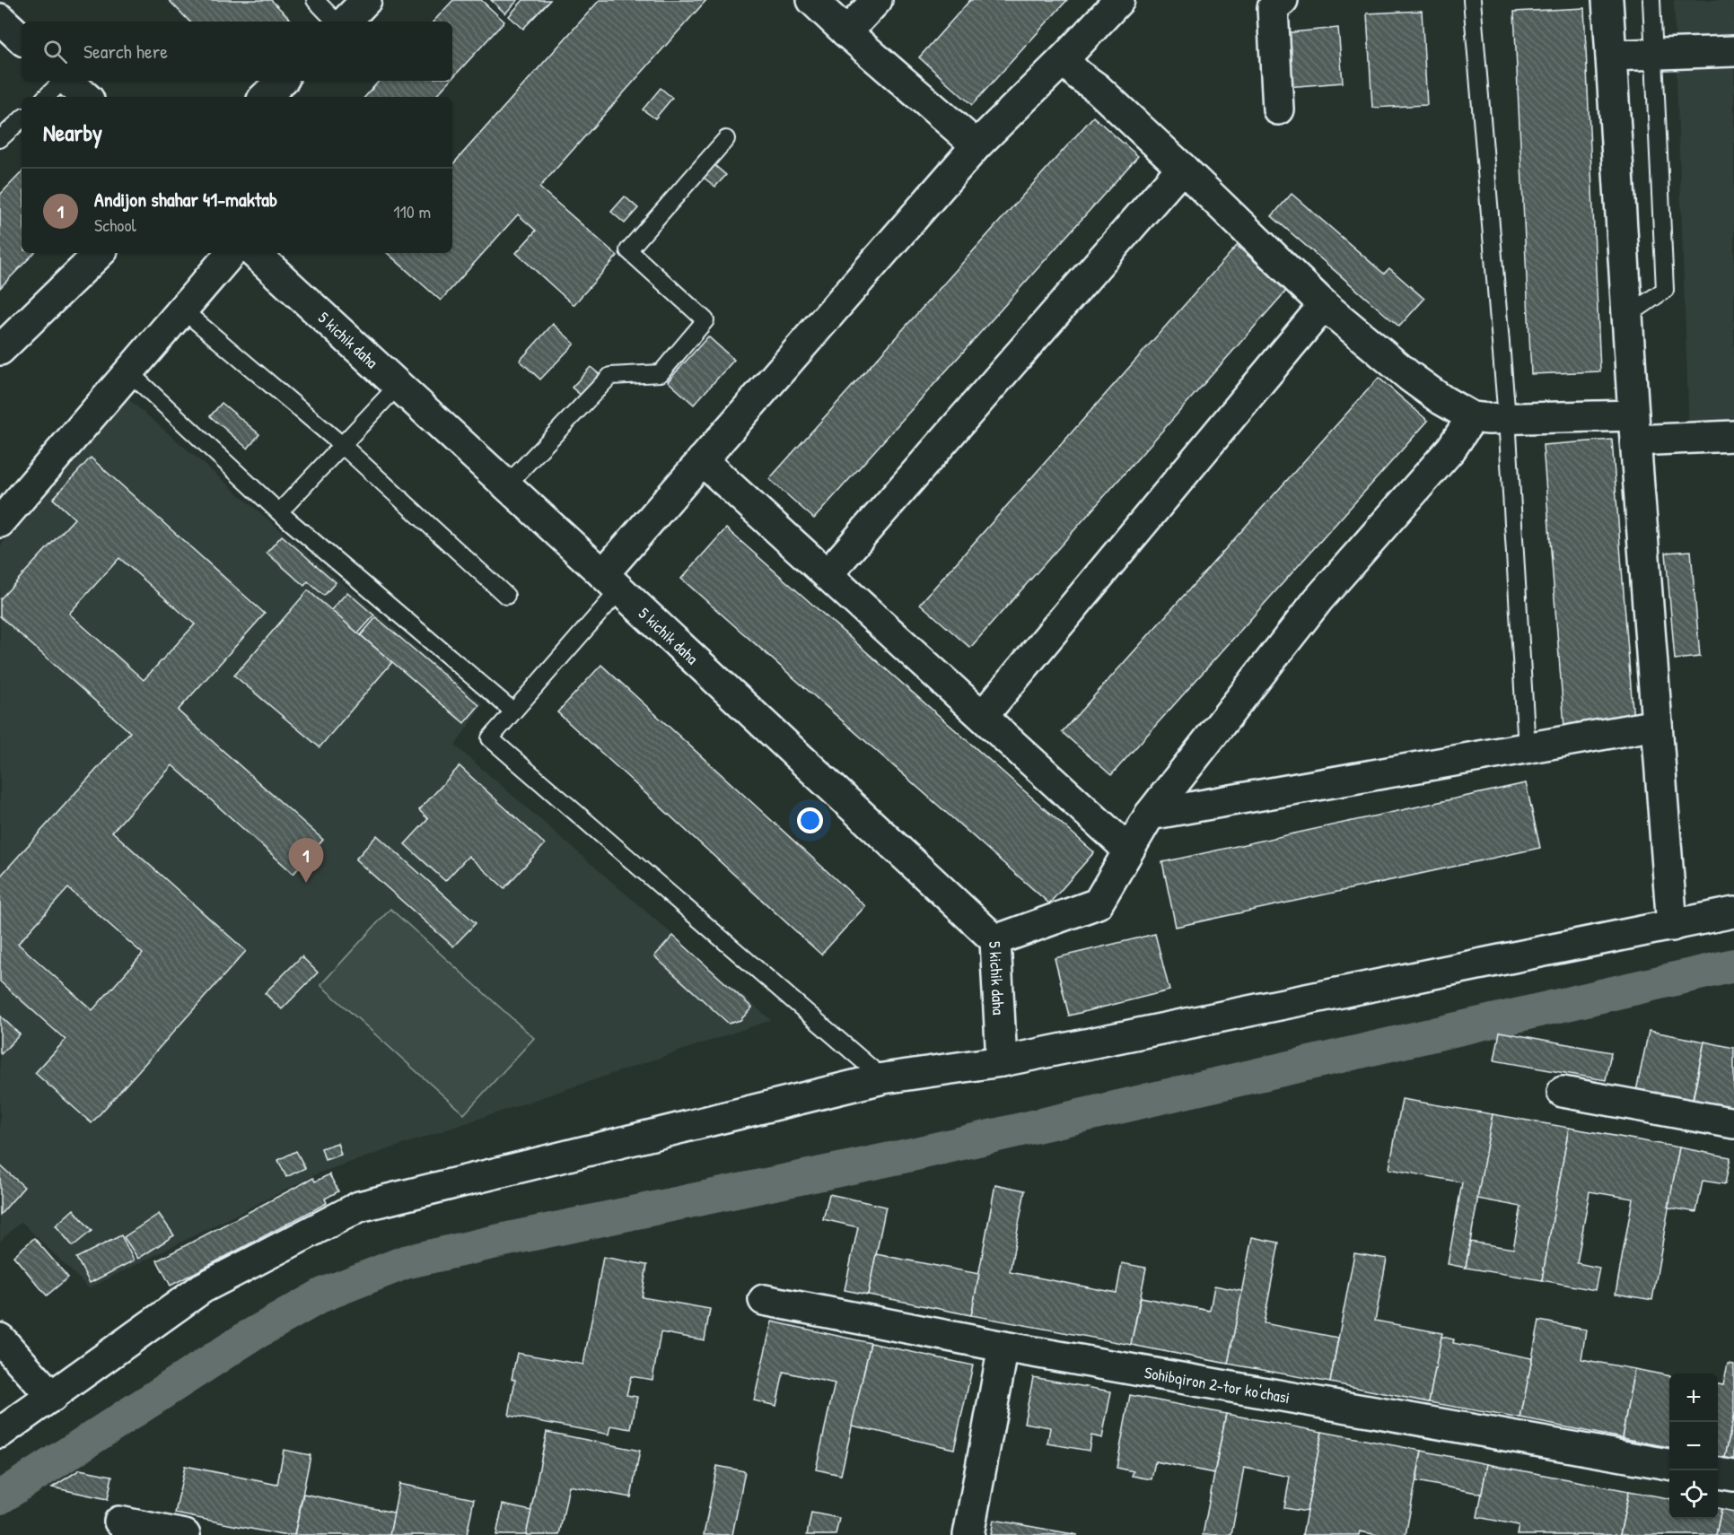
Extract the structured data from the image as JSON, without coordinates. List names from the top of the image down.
{
  "streets": {
    "street": ["5 kichik daha", "Sohibqiron 2-tor ko'chasi"]
  },
  "page": {
    "search": "Search here",
    "heading": "Nearby",
    "list": [
      {
        "mark": "1",
        "name": "Andijon shahar 41-maktab",
        "note": "School",
        "value": "110 m"
      }
    ],
    "pins": "1",
    "map_buttons": ["+", "−"]
  }
}
